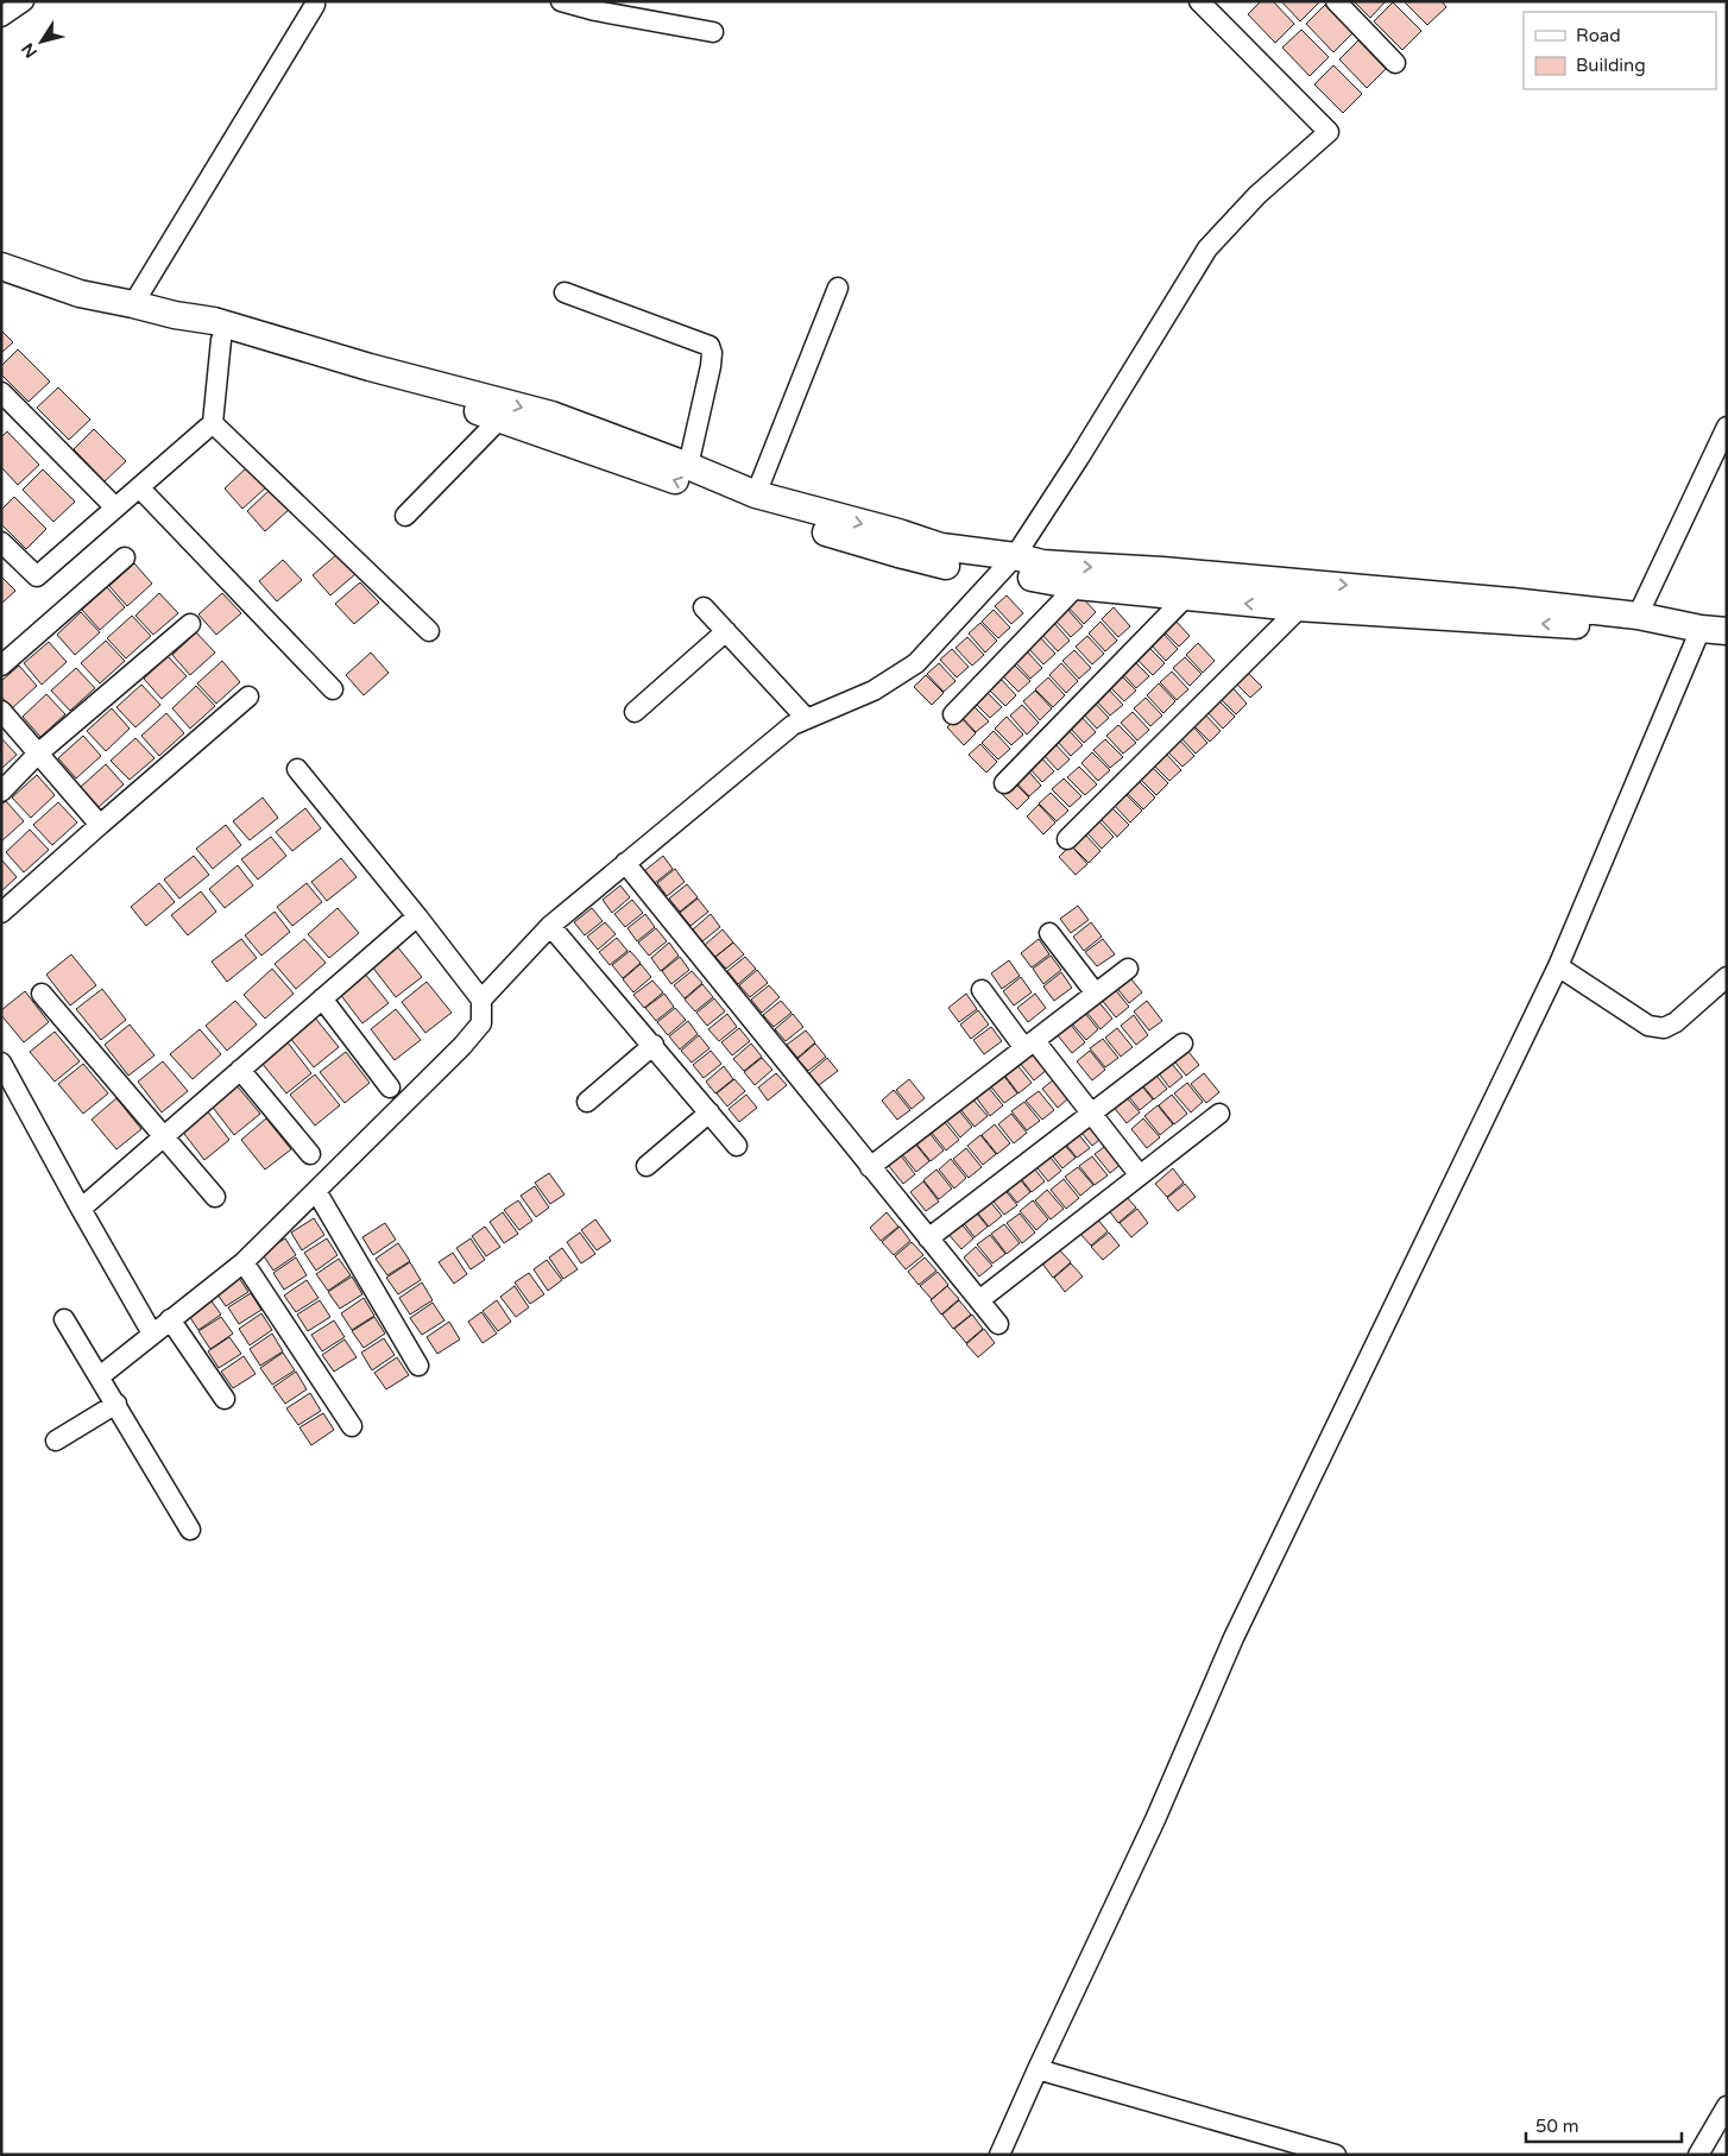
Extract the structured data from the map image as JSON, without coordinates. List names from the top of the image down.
{
  "legend": ["Road", "Building"],
  "scale_bar": "50 m",
  "north": "bottom left"
}
